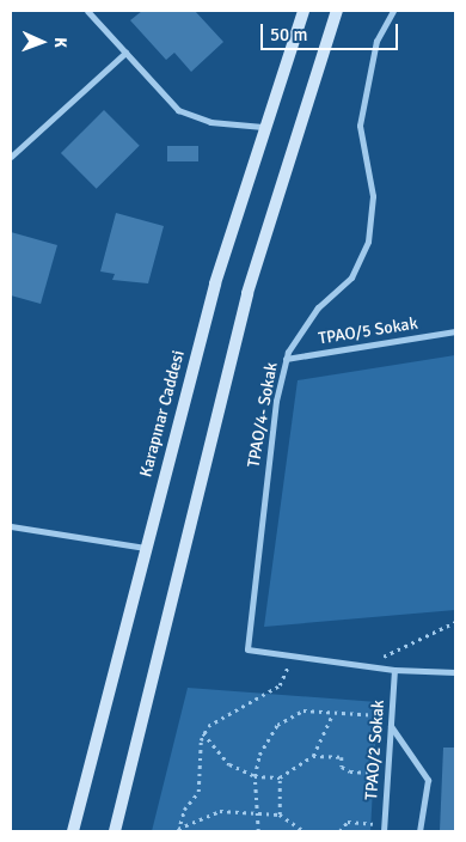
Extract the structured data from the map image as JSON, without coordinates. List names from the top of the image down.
{
  "streets": {
    "main road": ["Karapınar Caddesi"],
    "street": ["TPAO/5 Sokak", "TPAO/4- Sokak", "TPAO/2 Sokak"]
  },
  "crossings": [
    ["TPAO/5 Sokak", "TPAO/4- Sokak"],
    ["TPAO/4- Sokak", "TPAO/2 Sokak"]
  ],
  "scale_bar": "50 m",
  "north": "right"
}
